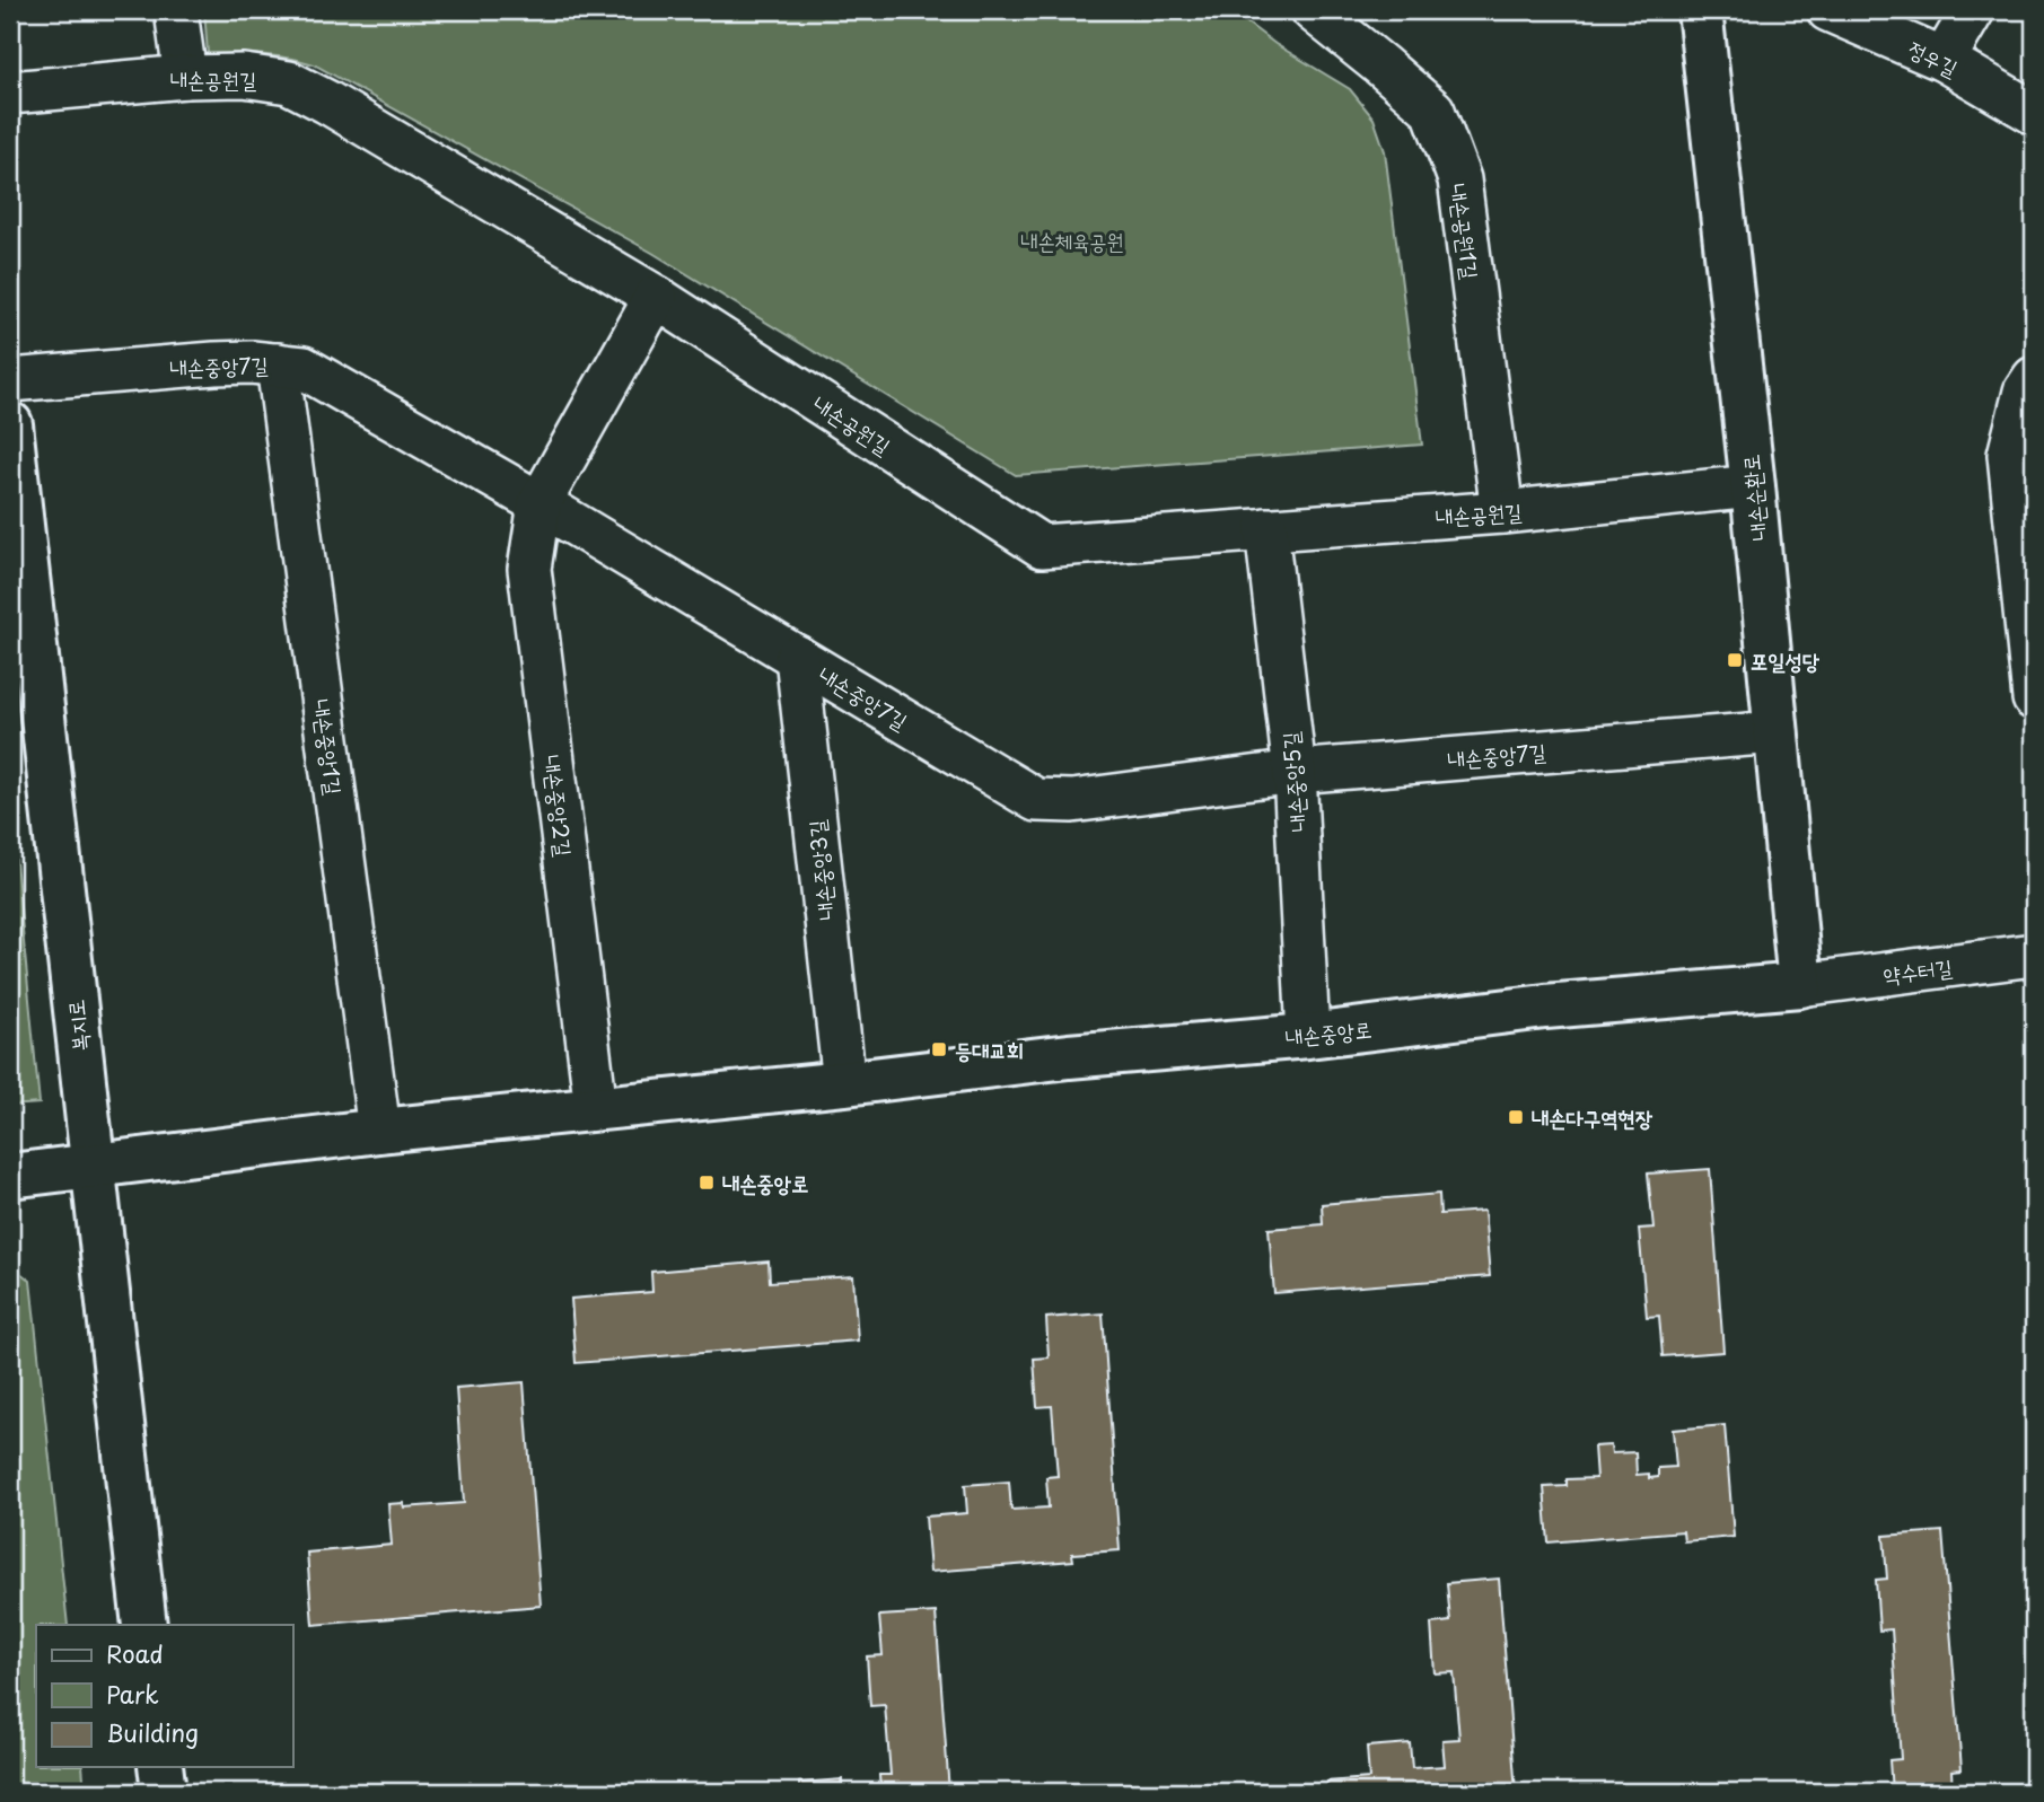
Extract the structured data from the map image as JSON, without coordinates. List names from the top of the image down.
{
  "streets": {
    "street": [
      "정우길",
      "내손공원길",
      "내손공원1길",
      "내손중앙7길",
      "내손순환로",
      "내손중앙1길",
      "내손중앙5길",
      "내손중앙2길",
      "내손중앙3길",
      "약수터길",
      "복지로",
      "내손중앙로"
    ]
  },
  "crossings": [
    ["내손공원길", "내손공원1길"],
    ["내손공원길", "내손순환로"],
    ["내손공원길", "내손중앙5길"],
    ["내손중앙7길", "내손순환로"],
    ["내손중앙7길", "내손중앙1길"],
    ["내손중앙7길", "내손중앙5길"],
    ["내손중앙7길", "내손중앙2길"],
    ["내손중앙7길", "내손중앙3길"],
    ["내손순환로", "약수터길"],
    ["내손순환로", "내손중앙로"],
    ["내손중앙1길", "내손중앙로"],
    ["내손중앙5길", "내손중앙로"],
    ["내손중앙2길", "내손중앙로"],
    ["내손중앙3길", "내손중앙로"],
    ["약수터길", "내손중앙로"],
    ["복지로", "내손중앙로"]
  ],
  "parks": ["내손체육공원"],
  "places": {
    "transit": [
      "포일성당",
      "등대교회",
      "내손다구역현장",
      "내손중앙로"
    ]
  },
  "legend": ["Road", "Park", "Building"]
}
